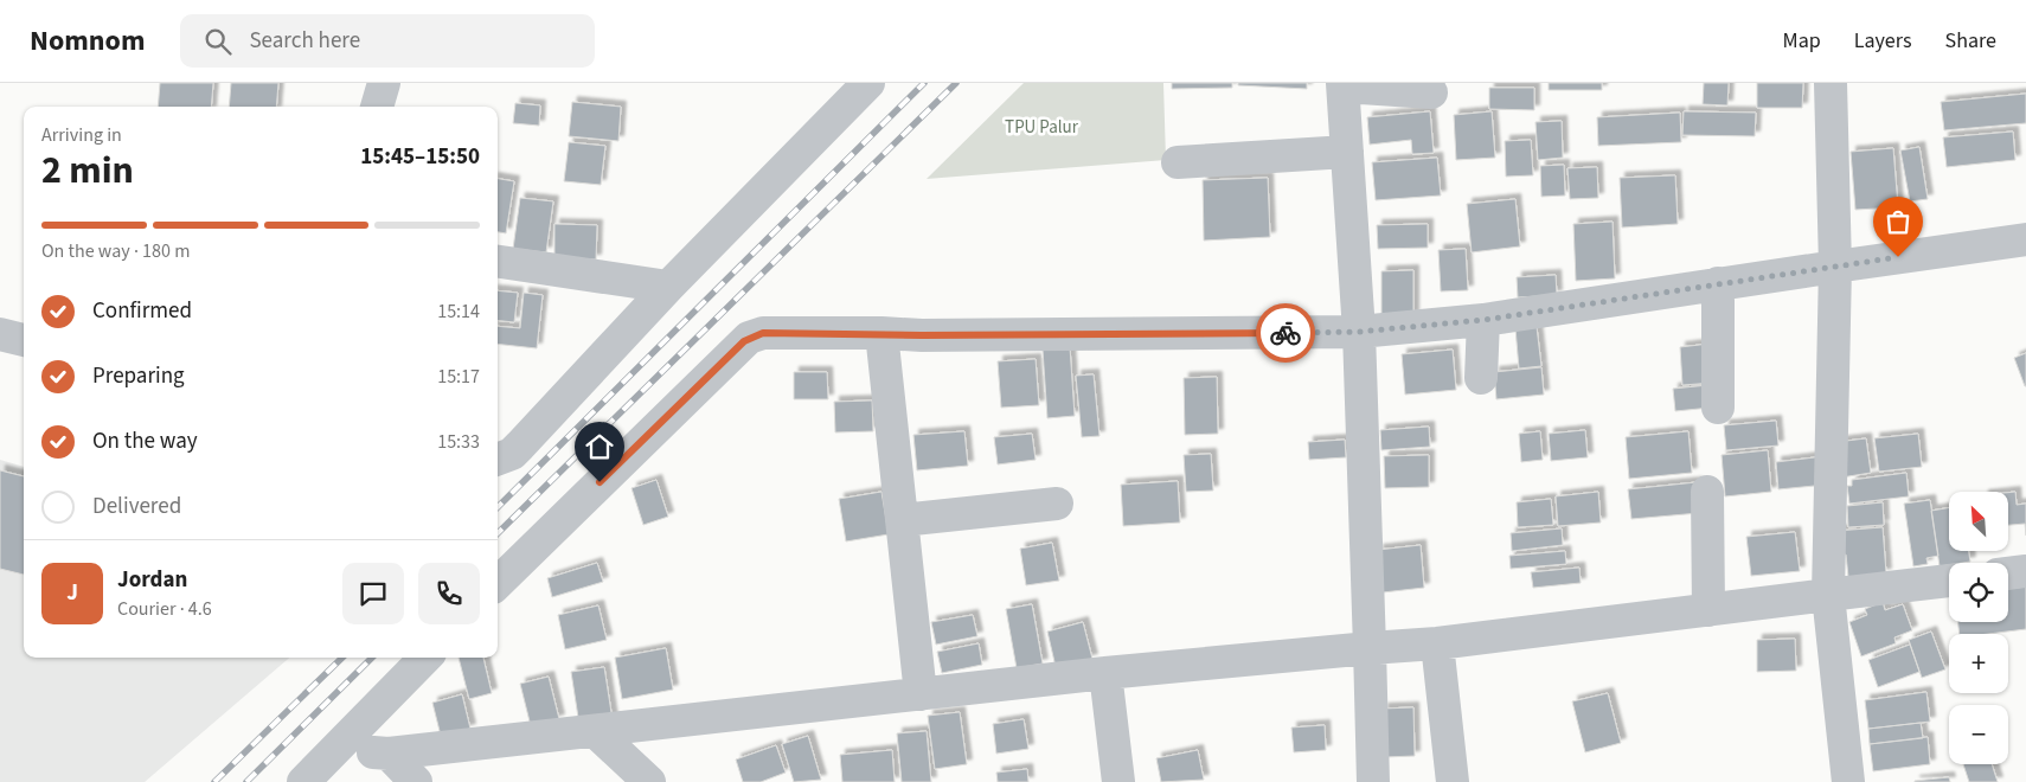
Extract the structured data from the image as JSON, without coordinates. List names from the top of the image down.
{
  "parks": ["TPU Palur"],
  "north": "top left",
  "page": {
    "header": "Nomnom",
    "search": "Search here",
    "nav": ["Map", "Layers", "Share"],
    "heading": ["2 min", "Arriving in", "15:45–15:50"],
    "panel": ["Jordan", "Courier · 4.6"],
    "bar": "On the way · 180 m",
    "list": [
      ["Confirmed", "15:14"],
      ["Preparing", "15:17"],
      ["On the way", "15:33"],
      "Delivered"
    ],
    "map_buttons": ["+", "−"],
    "round": "J"
  }
}
